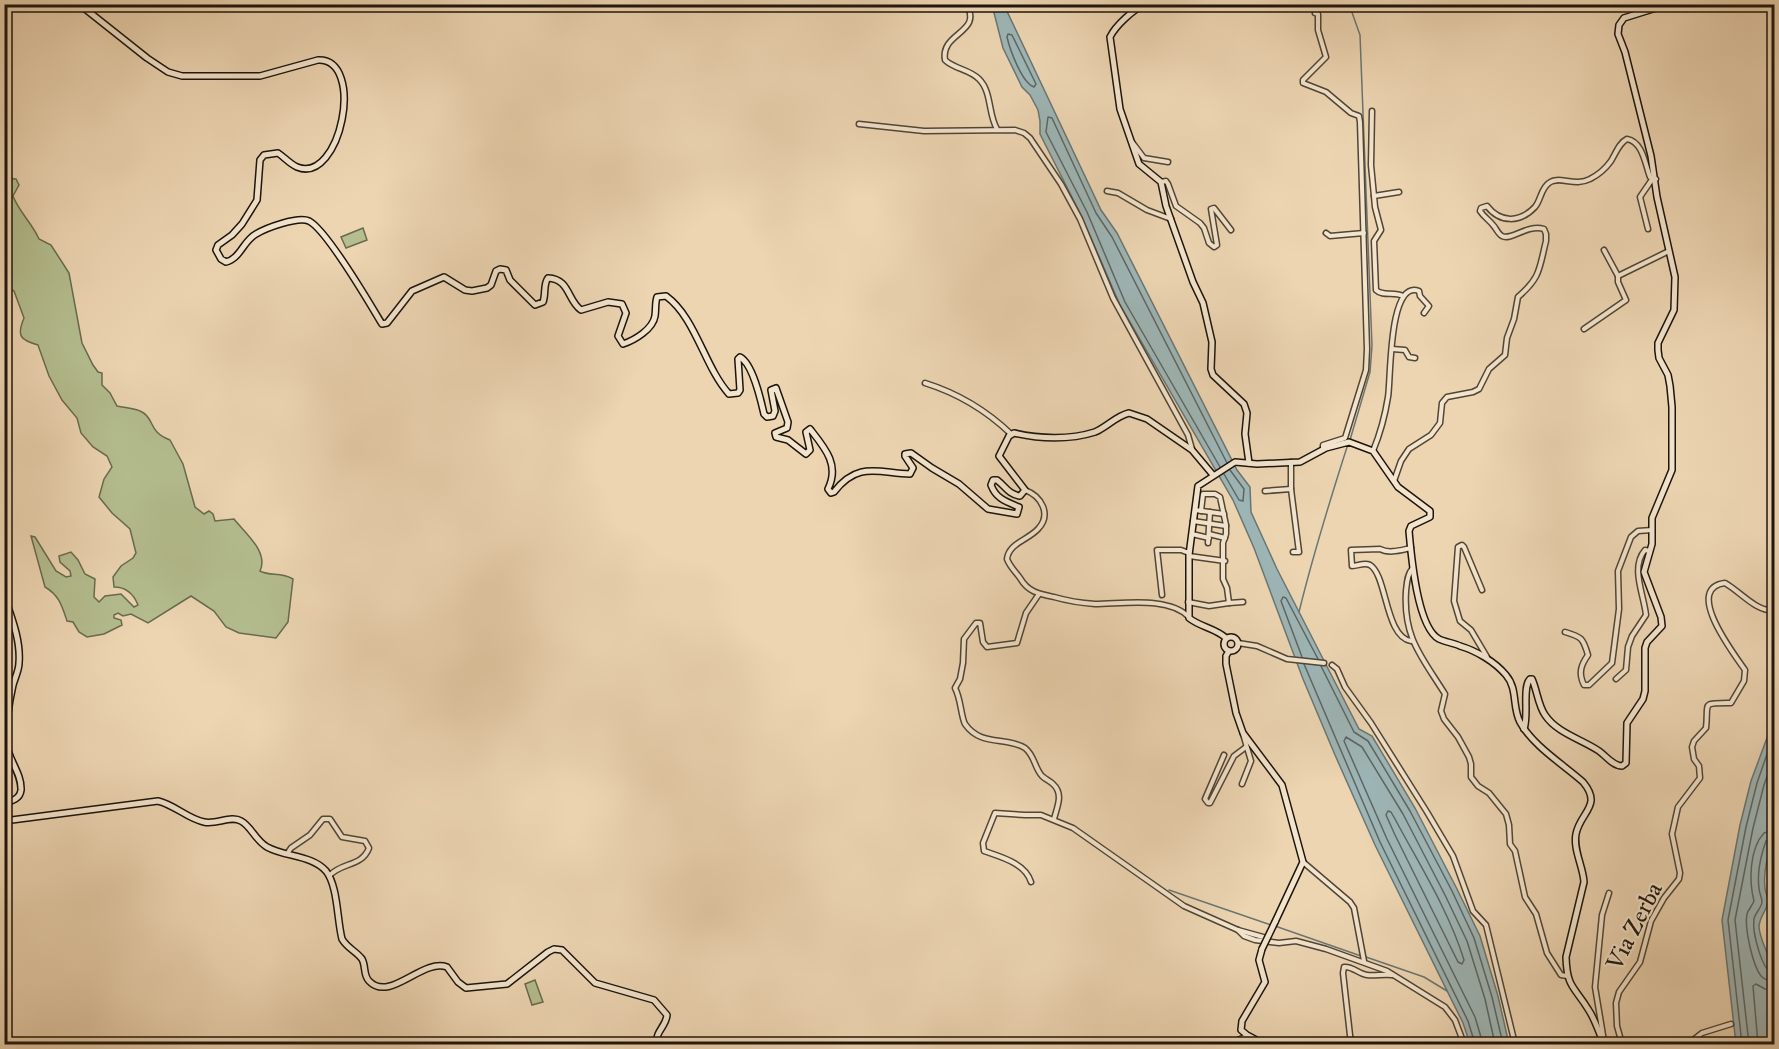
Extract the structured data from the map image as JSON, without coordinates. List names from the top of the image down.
{
  "streets": {
    "street": ["Via Zerba"]
  }
}
